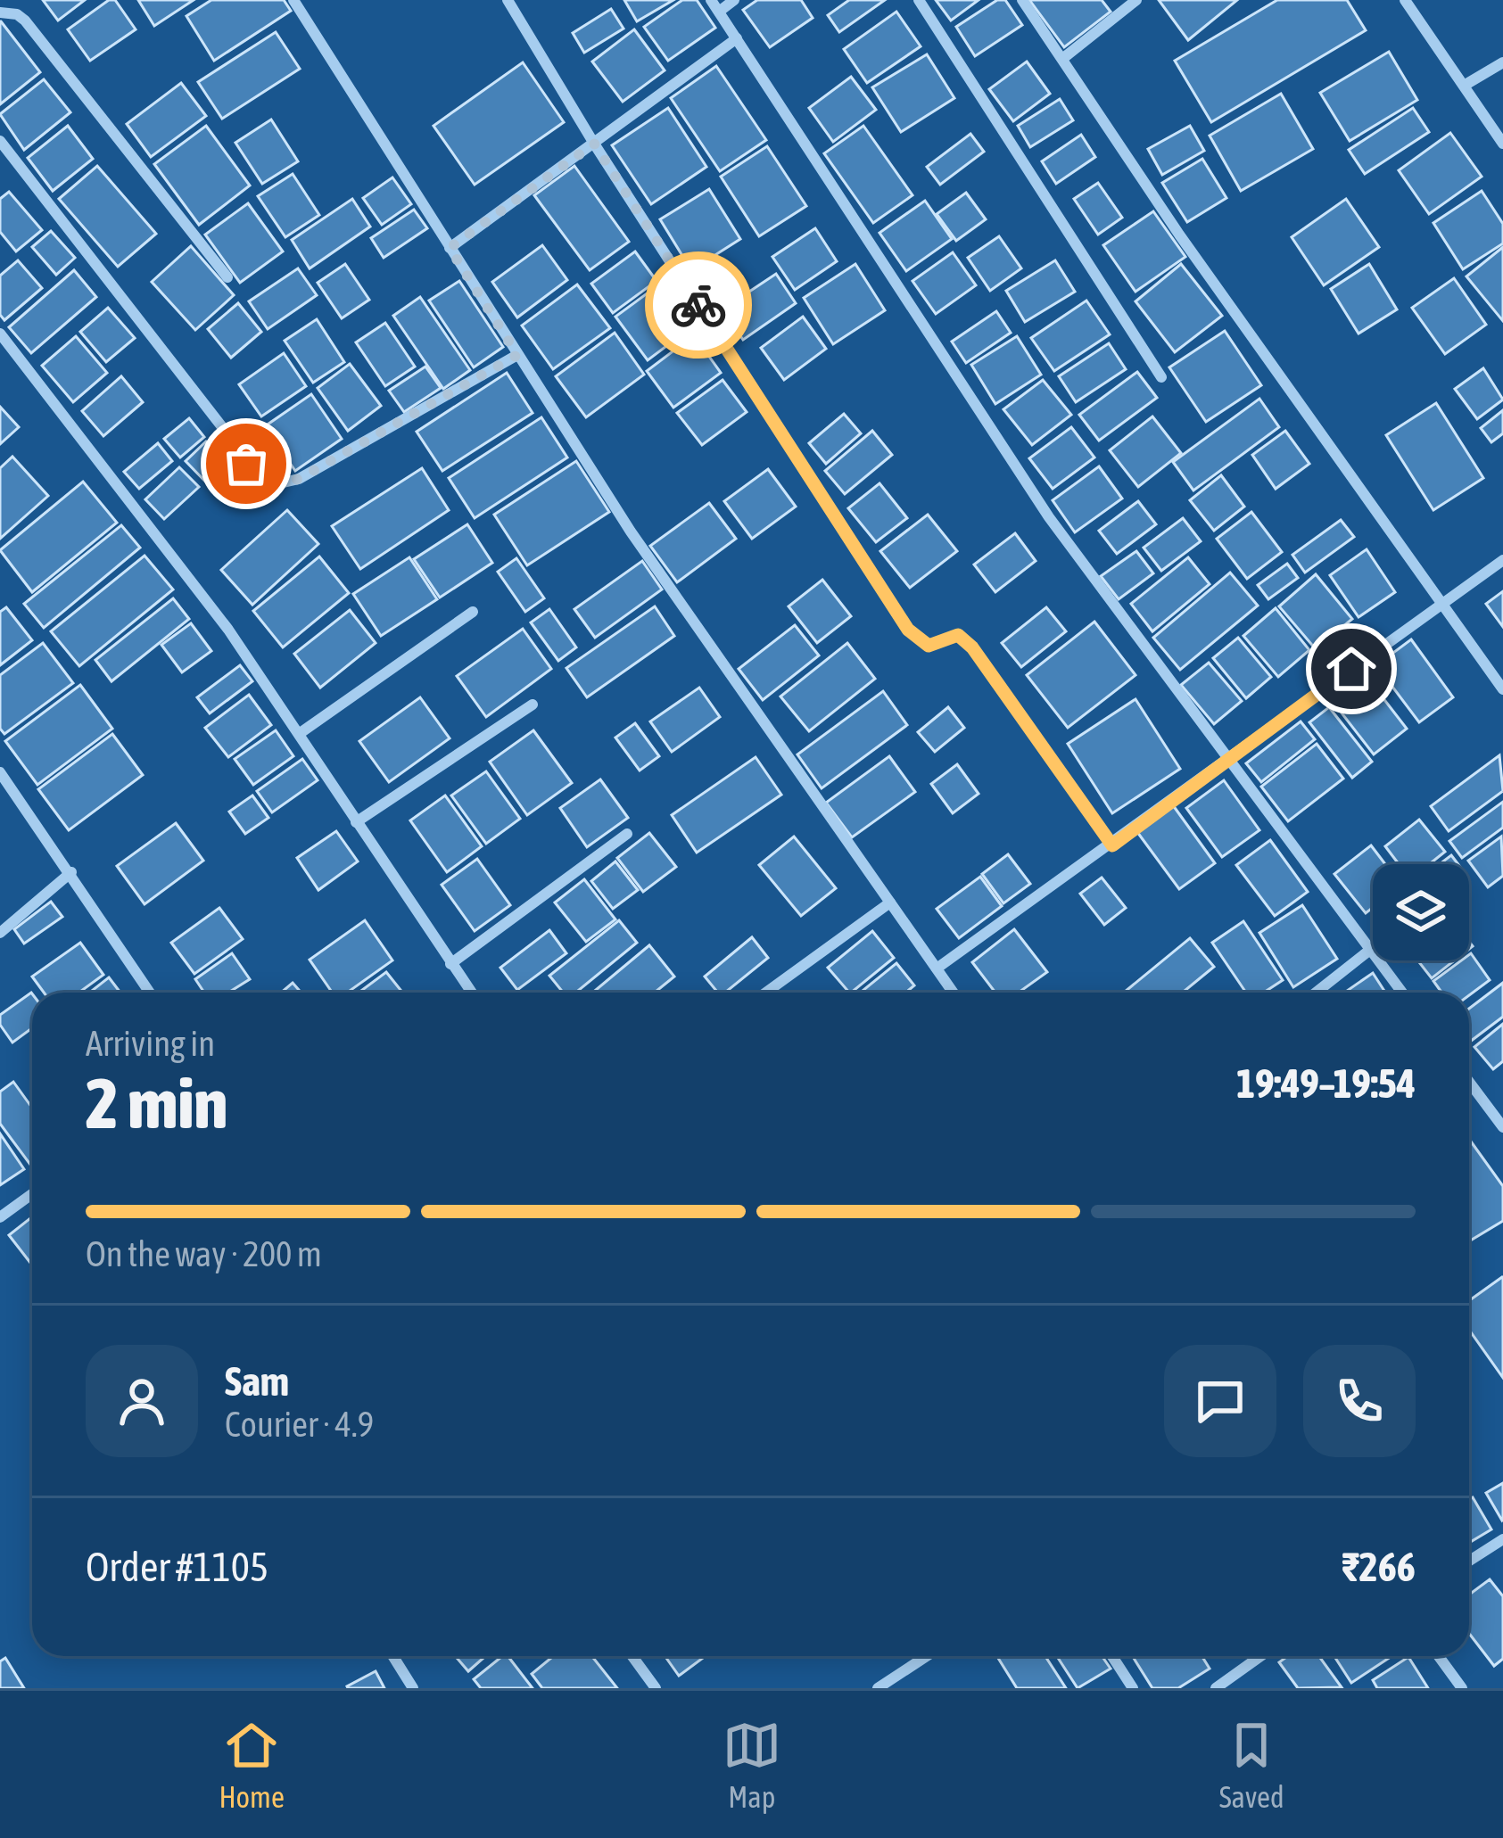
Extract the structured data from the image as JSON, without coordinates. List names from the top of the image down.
{
  "page": {
    "heading": ["2 min", "Arriving in", "19:49–19:54"],
    "panel": [
      "Sam",
      "Courier · 4.9",
      "Order #1105",
      "₹266"
    ],
    "bar": "On the way · 200 m",
    "tabs": ["Home", "Map", "Saved"]
  }
}
